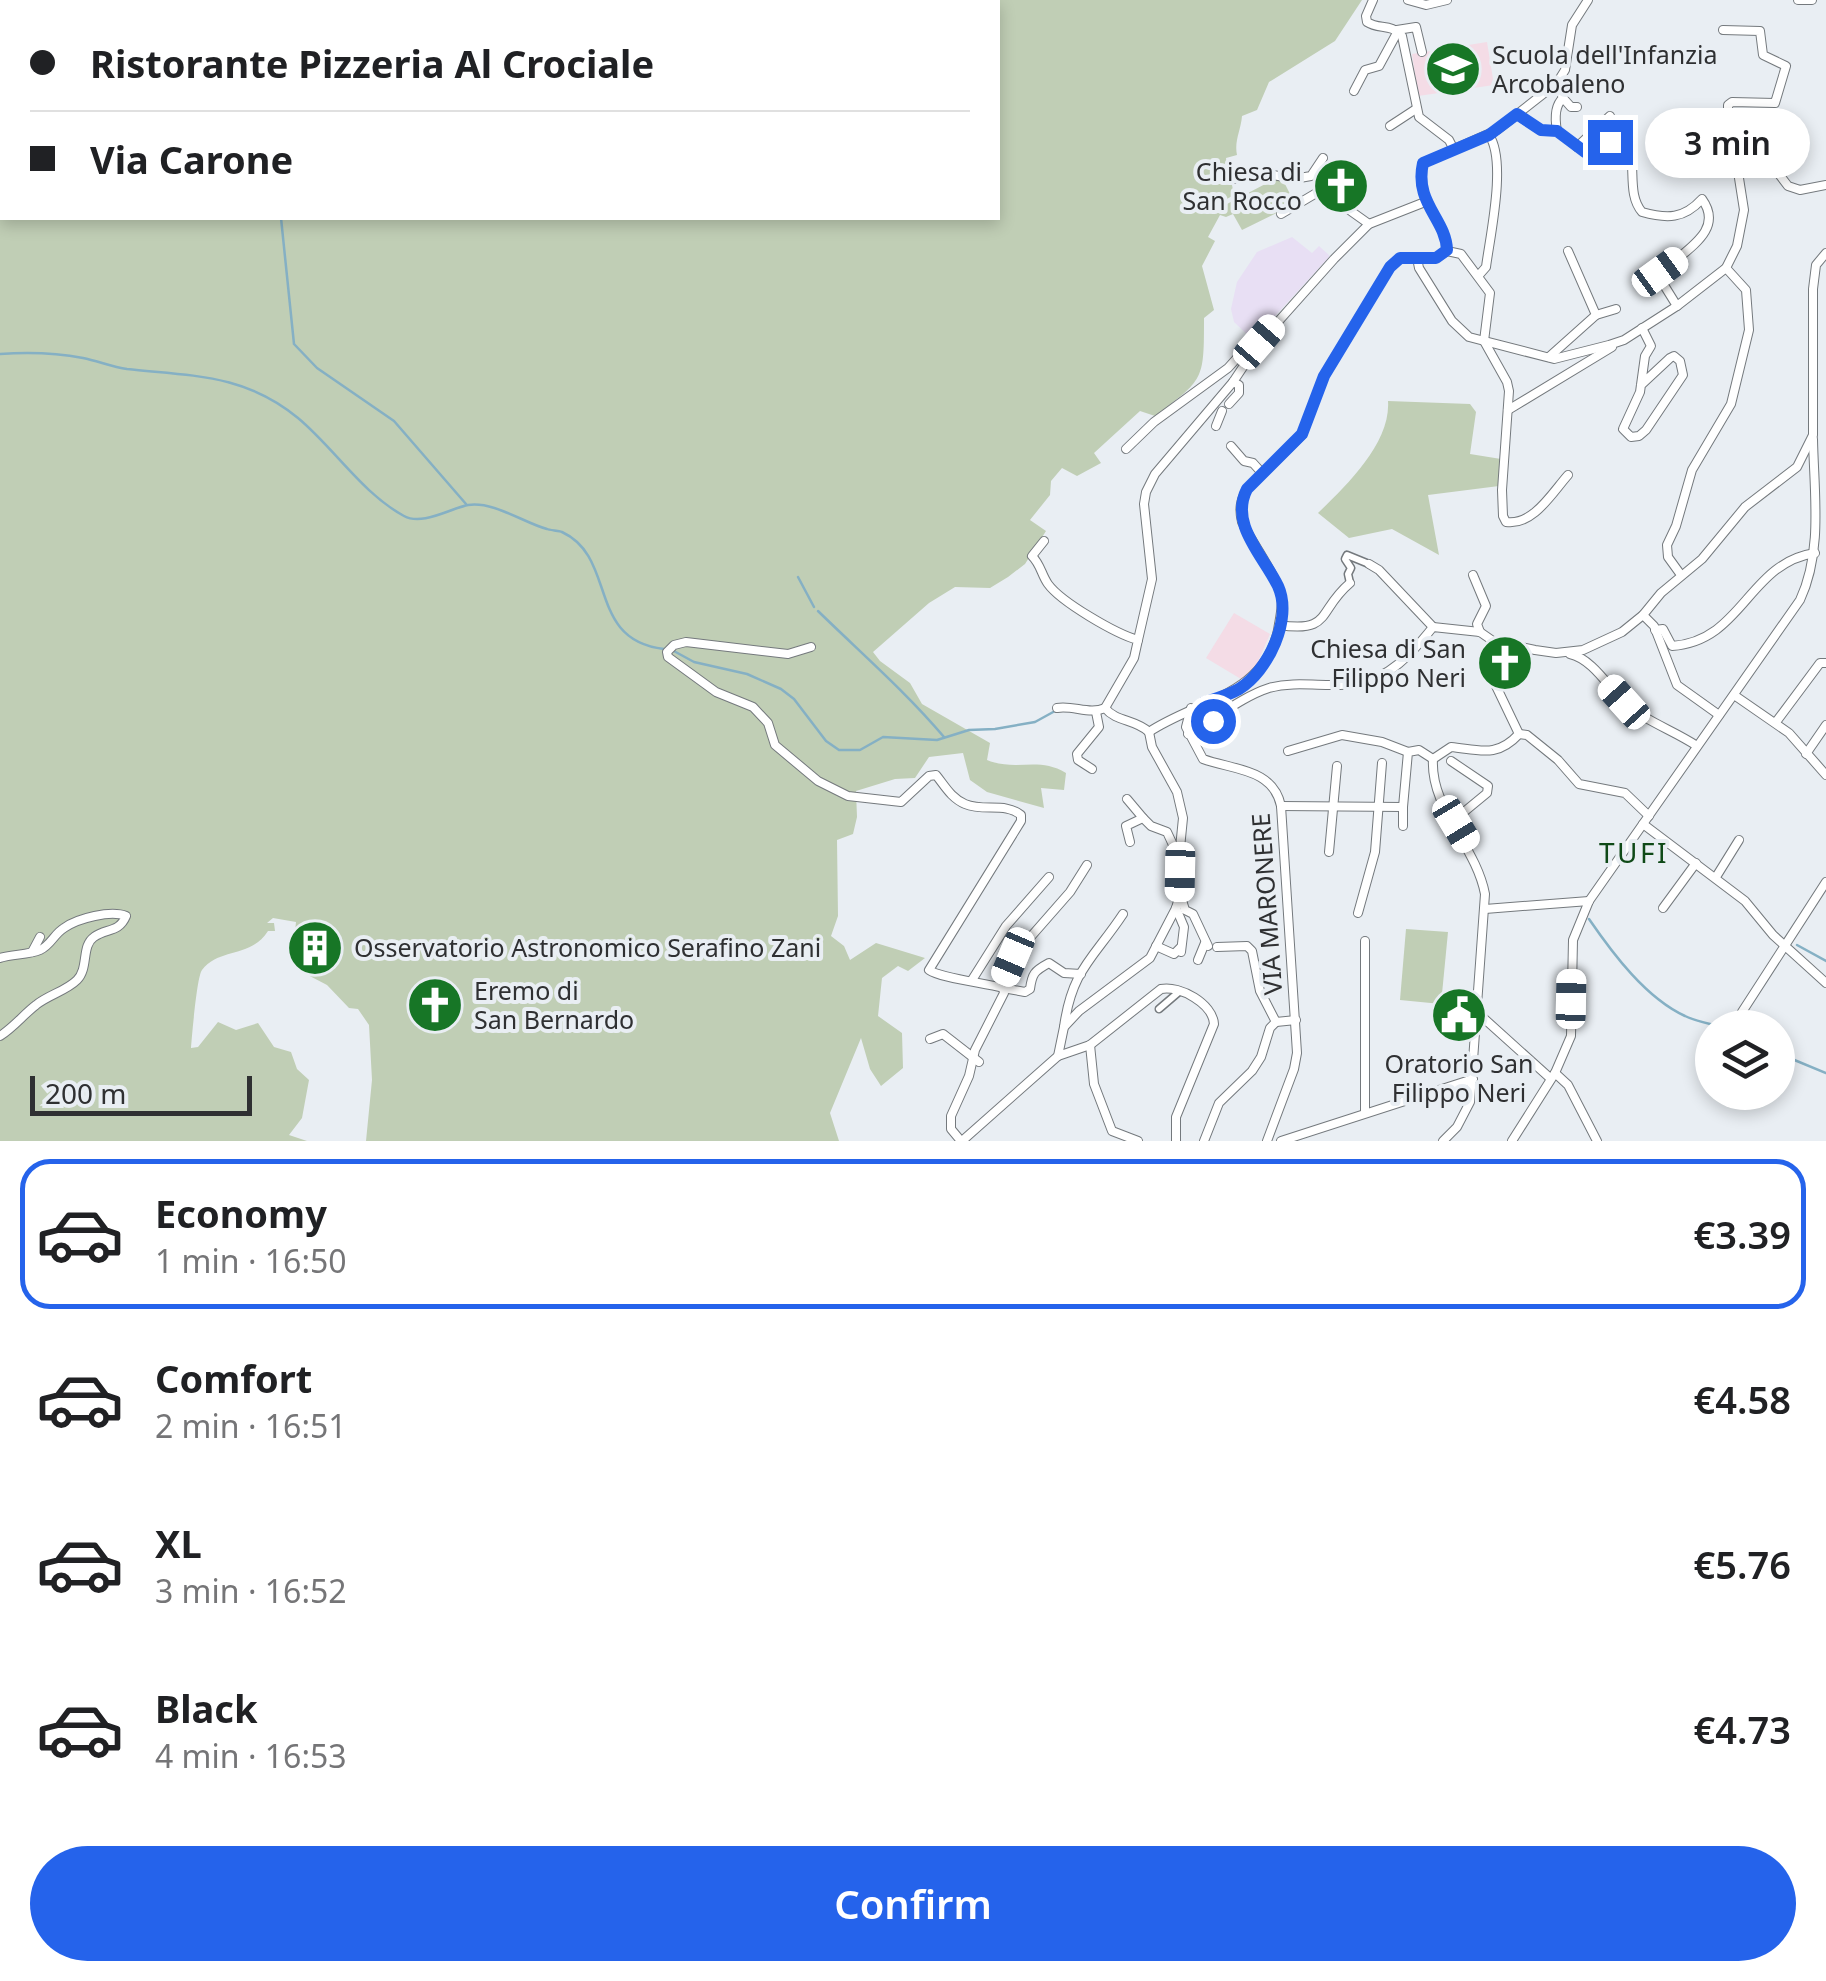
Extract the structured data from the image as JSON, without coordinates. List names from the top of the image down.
{
  "streets": {
    "street": ["VIA MARONERE"]
  },
  "districts": ["TUFI"],
  "places": {
    "school or university": ["Scuola dell'Infanzia Arcobaleno"],
    "church": ["Chiesa di San Rocco", "Chiesa di San Filippo Neri", "Eremo di San Bernardo"],
    "building": ["Osservatorio Astronomico Serafino Zani"],
    "public building": ["Oratorio San Filippo Neri"]
  },
  "scale_bar": "200 m",
  "page": {
    "banner": ["Ristorante Pizzeria Al Crociale", "Via Carone"],
    "bubble": "3 min",
    "scale": "200 m",
    "list": [
      {
        "name": "Economy",
        "note": "1 min · 16:50",
        "value": "€3.39"
      },
      {
        "name": "Comfort",
        "note": "2 min · 16:51",
        "value": "€4.58"
      },
      {
        "name": "XL",
        "note": "3 min · 16:52",
        "value": "€5.76"
      },
      {
        "name": "Black",
        "note": "4 min · 16:53",
        "value": "€4.73"
      }
    ],
    "buttons": "Confirm"
  }
}
